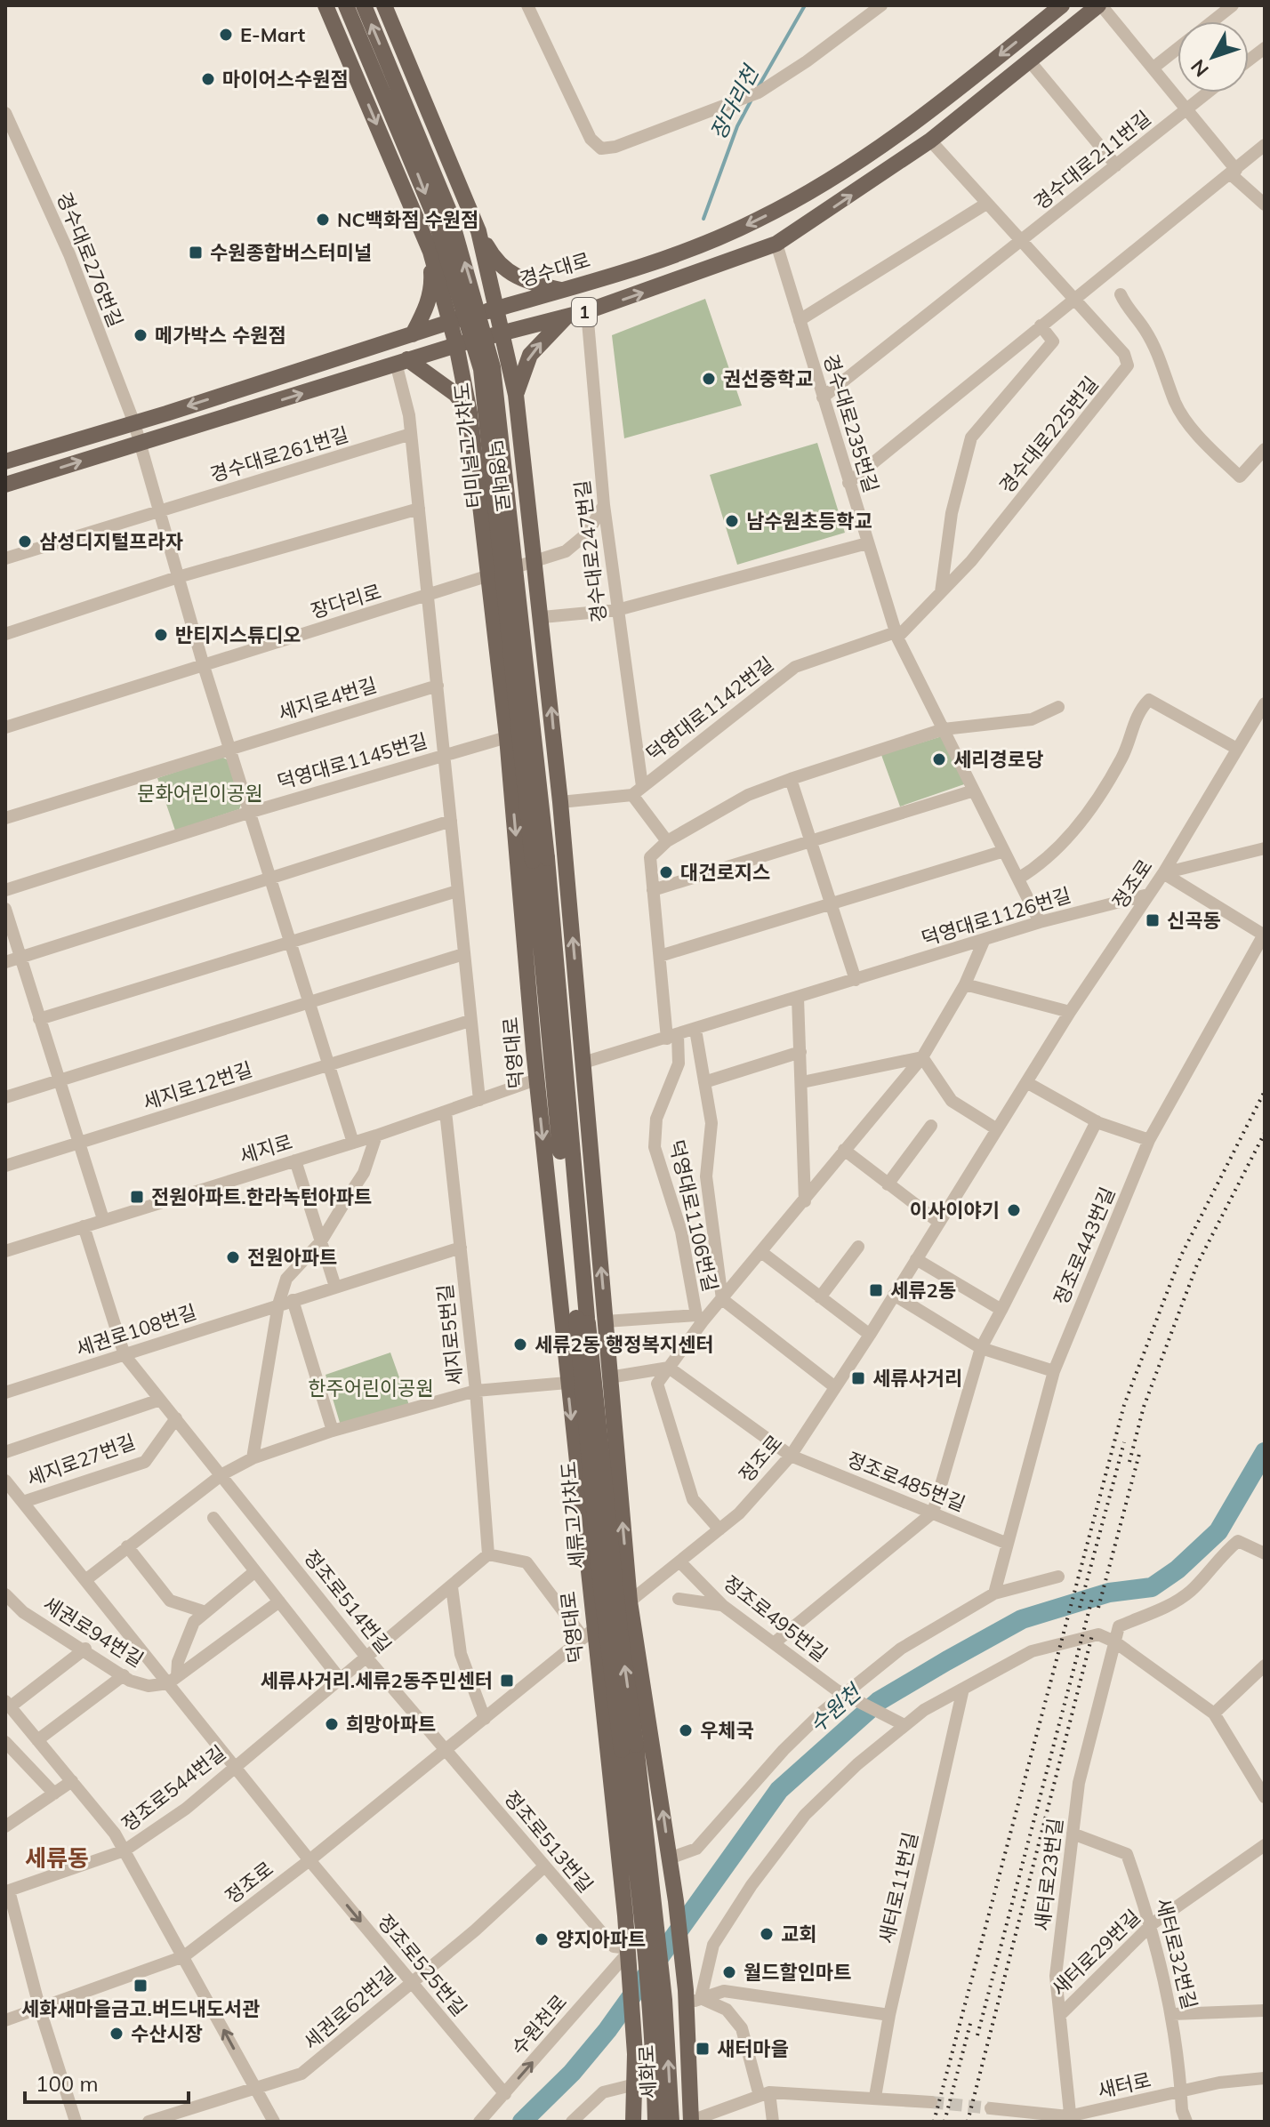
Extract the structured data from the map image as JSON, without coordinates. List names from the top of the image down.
{
  "streets": {
    "main road": [
      "경수대로",
      "1",
      "터미널고가차도",
      "덕영대로",
      "세류고가차도",
      "세화로"
    ],
    "street": [
      "경수대로211번길",
      "경수대로276번길",
      "경수대로235번길",
      "경수대로225번길",
      "경수대로261번길",
      "경수대로247번길",
      "장다리로",
      "세지로4번길",
      "덕영대로1142번길",
      "덕영대로1145번길",
      "정조로",
      "덕영대로1126번길",
      "세지로12번길",
      "세지로",
      "덕영대로1106번길",
      "정조로443번길",
      "세권로108번길",
      "세지로5번길",
      "세지로27번길",
      "정조로485번길",
      "정조로514번길",
      "정조로495번길",
      "세권로94번길",
      "정조로544번길",
      "정조로513번길",
      "새터로23번길",
      "새터로11번길",
      "새터로29번길",
      "새터로32번길",
      "정조로525번길",
      "세권로62번길",
      "수원천로",
      "새터로"
    ]
  },
  "crossings": [
    ["경수대로211번길", "경수대로225번길"],
    ["경수대로276번길", "경수대로"],
    ["경수대로276번길", "1"],
    ["경수대로276번길", "경수대로261번길"],
    ["경수대로276번길", "장다리로"],
    ["경수대로", "덕영대로"],
    ["1", "경수대로235번길"],
    ["1", "경수대로225번길"],
    ["1", "덕영대로"],
    ["1", "경수대로247번길"],
    ["경수대로235번길", "경수대로225번길"],
    ["경수대로235번길", "덕영대로1142번길"],
    ["경수대로235번길", "덕영대로1126번길"],
    ["경수대로225번길", "덕영대로1142번길"],
    ["덕영대로", "장다리로"],
    ["덕영대로", "덕영대로1145번길"],
    ["덕영대로", "정조로"],
    ["덕영대로", "덕영대로1126번길"],
    ["덕영대로", "세지로"],
    ["덕영대로", "정조로513번길"],
    ["덕영대로", "수원천로"],
    ["경수대로247번길", "덕영대로1142번길"],
    ["정조로", "덕영대로1126번길"],
    ["정조로", "정조로443번길"],
    ["정조로", "정조로485번길"],
    ["정조로", "정조로514번길"],
    ["정조로", "정조로495번길"],
    ["정조로", "정조로544번길"],
    ["정조로", "정조로513번길"],
    ["정조로", "정조로525번길"],
    ["덕영대로1126번길", "덕영대로1106번길"],
    ["세지로", "세지로5번길"],
    ["덕영대로1106번길", "정조로485번길"],
    ["정조로443번길", "정조로485번길"],
    ["세권로108번길", "세지로5번길"],
    ["세지로27번길", "정조로525번길"],
    ["정조로514번길", "정조로544번길"],
    ["정조로514번길", "정조로513번길"],
    ["세권로94번길", "정조로525번길"],
    ["정조로544번길", "정조로525번길"],
    ["정조로513번길", "세권로62번길"],
    ["정조로513번길", "수원천로"],
    ["새터로23번길", "새터로29번길"],
    ["새터로23번길", "새터로32번길"],
    ["새터로23번길", "새터로"],
    ["새터로29번길", "새터로32번길"],
    ["새터로32번길", "새터로"],
    ["정조로525번길", "세권로62번길"],
    ["정조로525번길", "수원천로"]
  ],
  "districts": ["세류동"],
  "water": ["장다리천", "수원천"],
  "parks": ["문화어린이공원", "한주어린이공원"],
  "places": {
    "other": [
      "E-Mart",
      "마이어스수원점",
      "NC백화점 수원점",
      "메가박스 수원점",
      "권선중학교",
      "남수원초등학교",
      "삼성디지털프라자",
      "반티지스튜디오",
      "세리경로당",
      "대건로지스",
      "이사이야기",
      "전원아파트",
      "세류2동 행정복지센터",
      "희망아파트",
      "우체국",
      "교회",
      "양지아파트",
      "월드할인마트",
      "수산시장"
    ],
    "transit": [
      "수원종합버스터미널",
      "신곡동",
      "전원아파트.한라녹턴아파트",
      "세류2동",
      "세류사거리",
      "세류사거리.세류2동주민센터",
      "세화새마을금고.버드내도서관",
      "새터마을"
    ]
  },
  "scale_bar": "100 m",
  "north": "bottom left"
}
